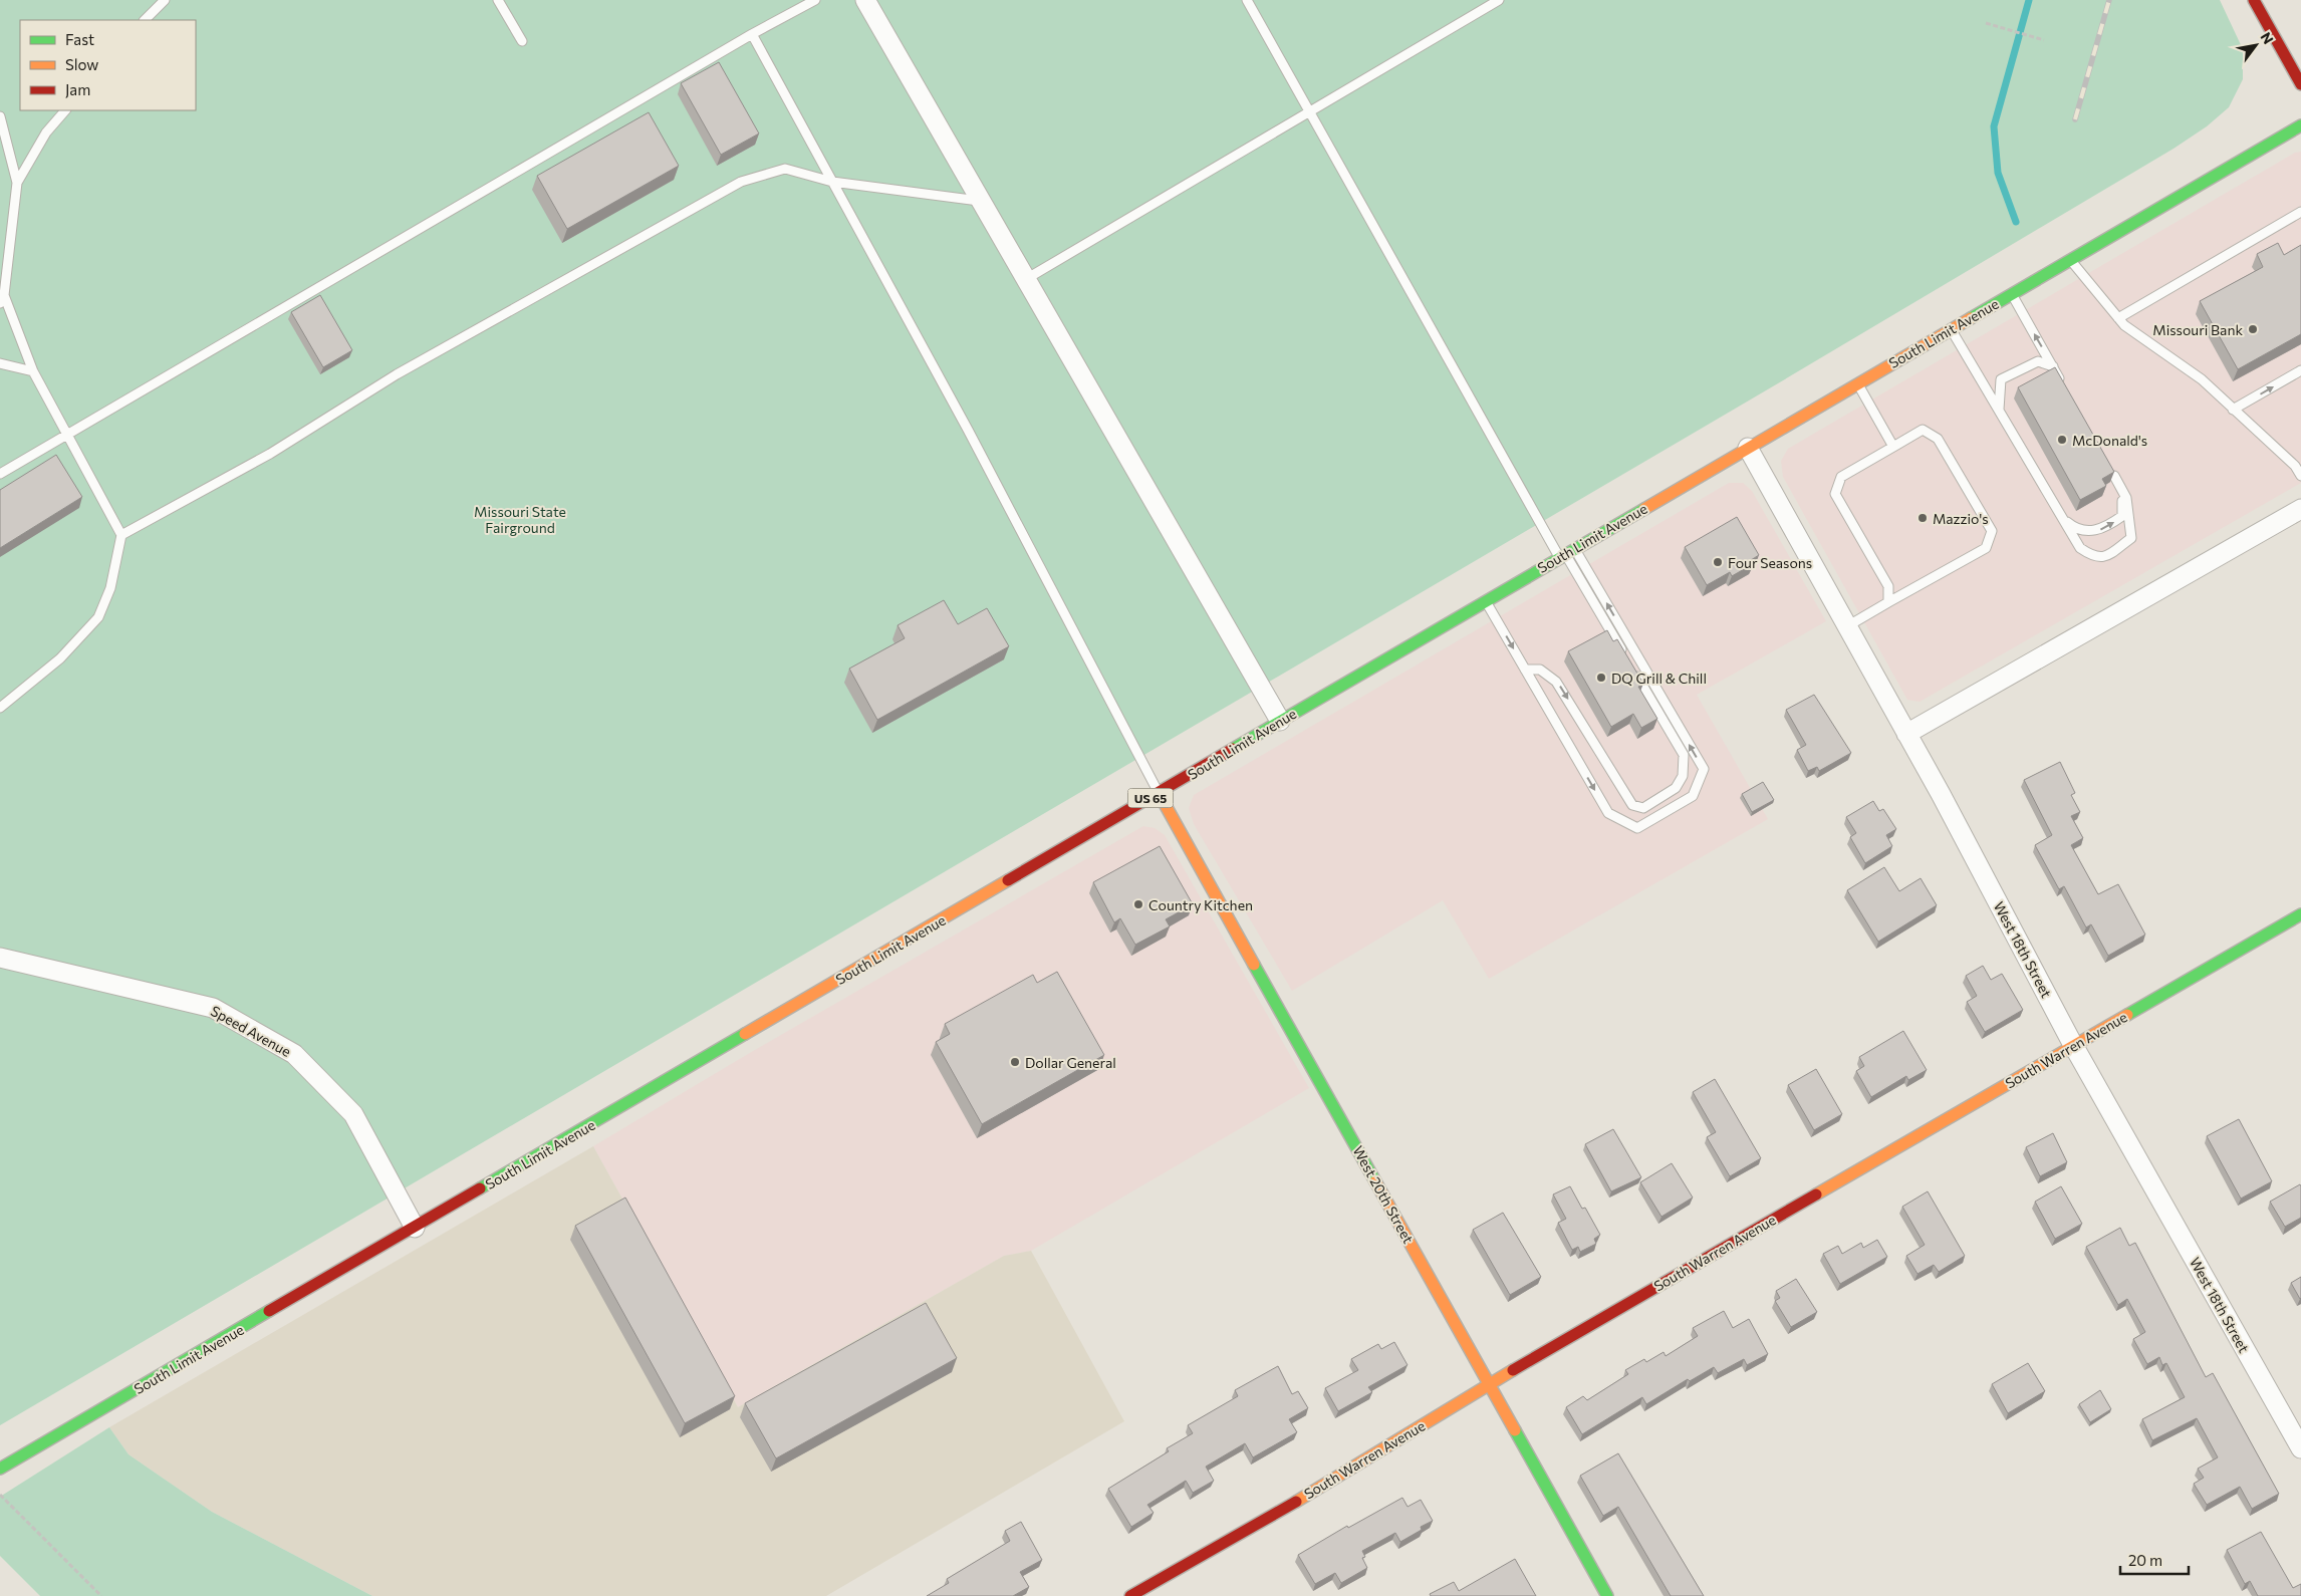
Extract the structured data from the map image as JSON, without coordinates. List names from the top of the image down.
{
  "streets": {
    "main road": [
      "South Limit Avenue",
      "US 65",
      "South Warren Avenue",
      "West 20th Street"
    ],
    "street": ["West 18th Street", "Speed Avenue"]
  },
  "crossings": [
    ["South Limit Avenue", "West 18th Street"],
    ["South Limit Avenue", "Speed Avenue"],
    ["South Limit Avenue", "West 20th Street"],
    ["West 18th Street", "South Warren Avenue"],
    ["South Warren Avenue", "West 20th Street"]
  ],
  "parks": ["Missouri State Fairground"],
  "places": [
    "Missouri Bank",
    "McDonald's",
    "Mazzio's",
    "Four Seasons",
    "DQ Grill & Chill",
    "Country Kitchen",
    "Dollar General"
  ],
  "legend": ["Fast", "Slow", "Jam"],
  "scale_bar": "20 m",
  "north": "top right"
}
